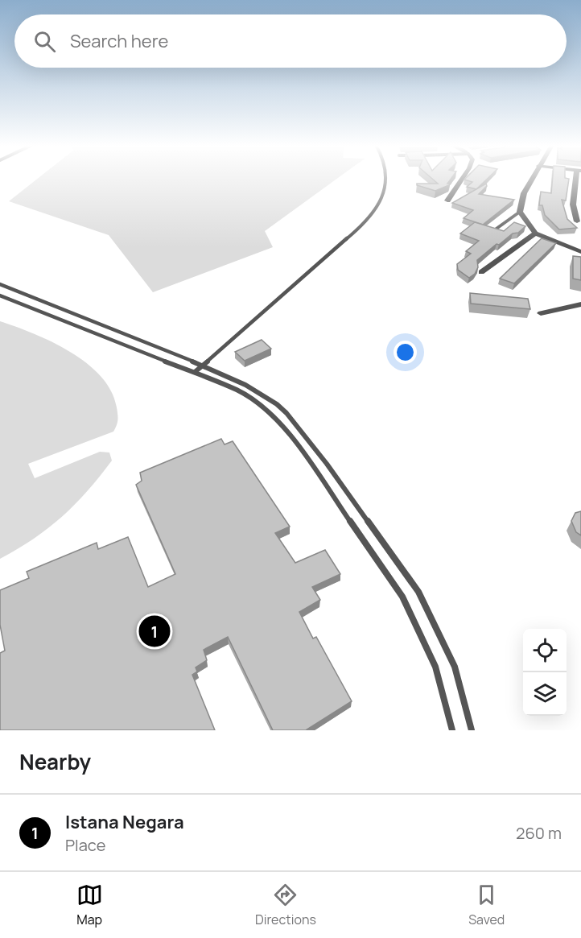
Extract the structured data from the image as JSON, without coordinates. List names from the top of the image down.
{
  "page": {
    "search": "Search here",
    "pins": "1",
    "heading": "Nearby",
    "list": [
      {
        "mark": "1",
        "name": "Istana Negara",
        "note": "Place",
        "value": "260 m"
      }
    ],
    "nav": ["Map", "Directions", "Saved"]
  }
}
